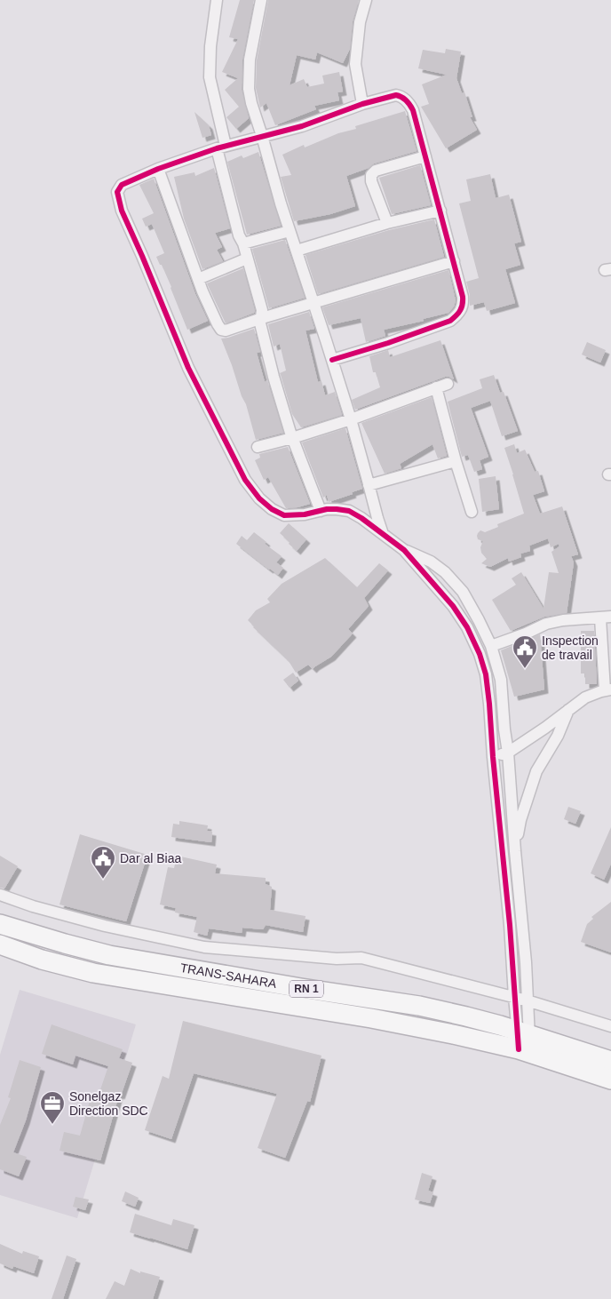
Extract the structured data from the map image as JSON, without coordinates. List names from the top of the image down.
{
  "streets": {
    "highway": ["TRANS-SAHARA", "RN 1"]
  },
  "places": {
    "public building": ["Inspection de travail", "Dar al Biaa"],
    "office": ["Sonelgaz Direction SDC"]
  }
}
